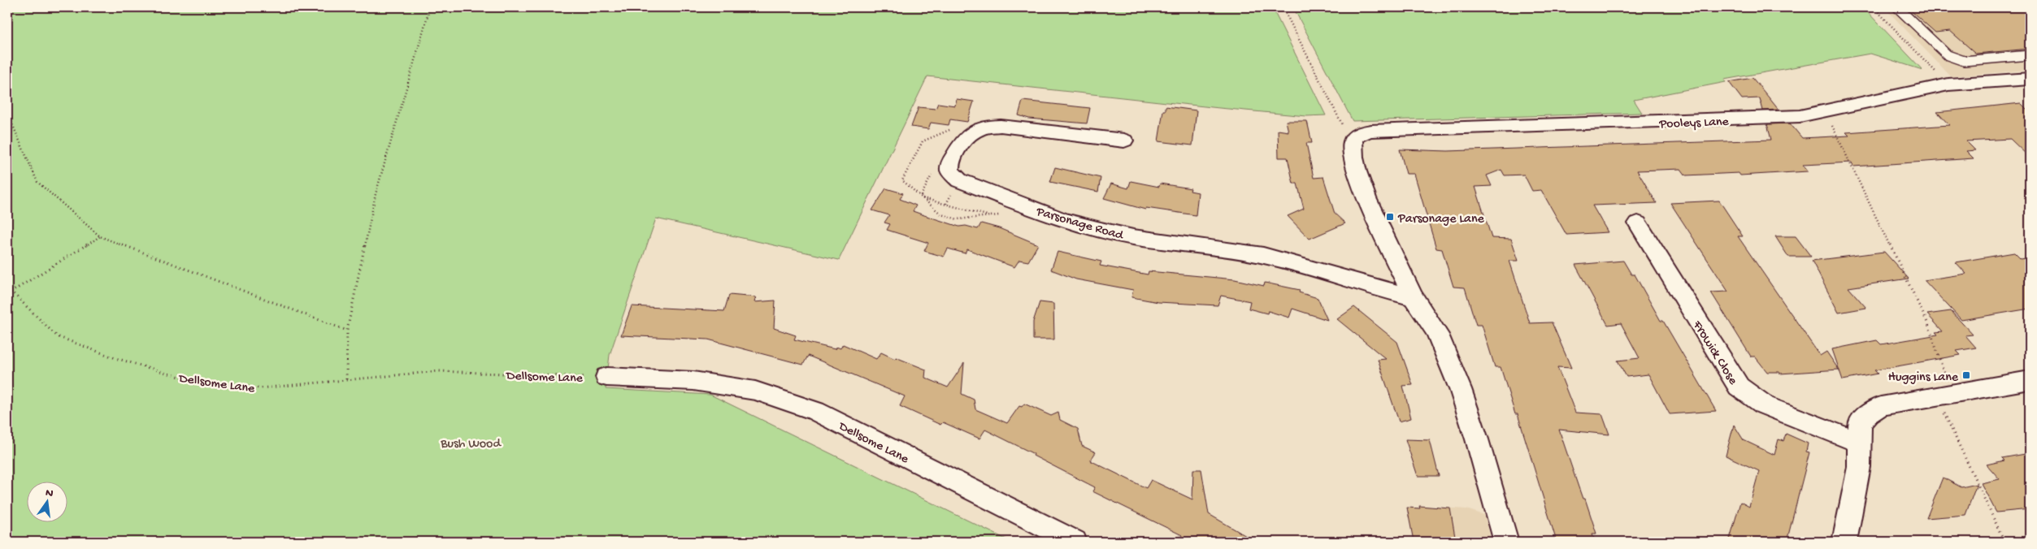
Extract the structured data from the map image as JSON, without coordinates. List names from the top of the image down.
{
  "streets": {
    "street": [
      "Pooleys Lane",
      "Parsonage Road",
      "Frowick Close",
      "Dellsome Lane"
    ]
  },
  "parks": ["Bush Wood"],
  "places": {
    "transit": ["Parsonage Lane", "Huggins Lane"]
  },
  "north": "top"
}
